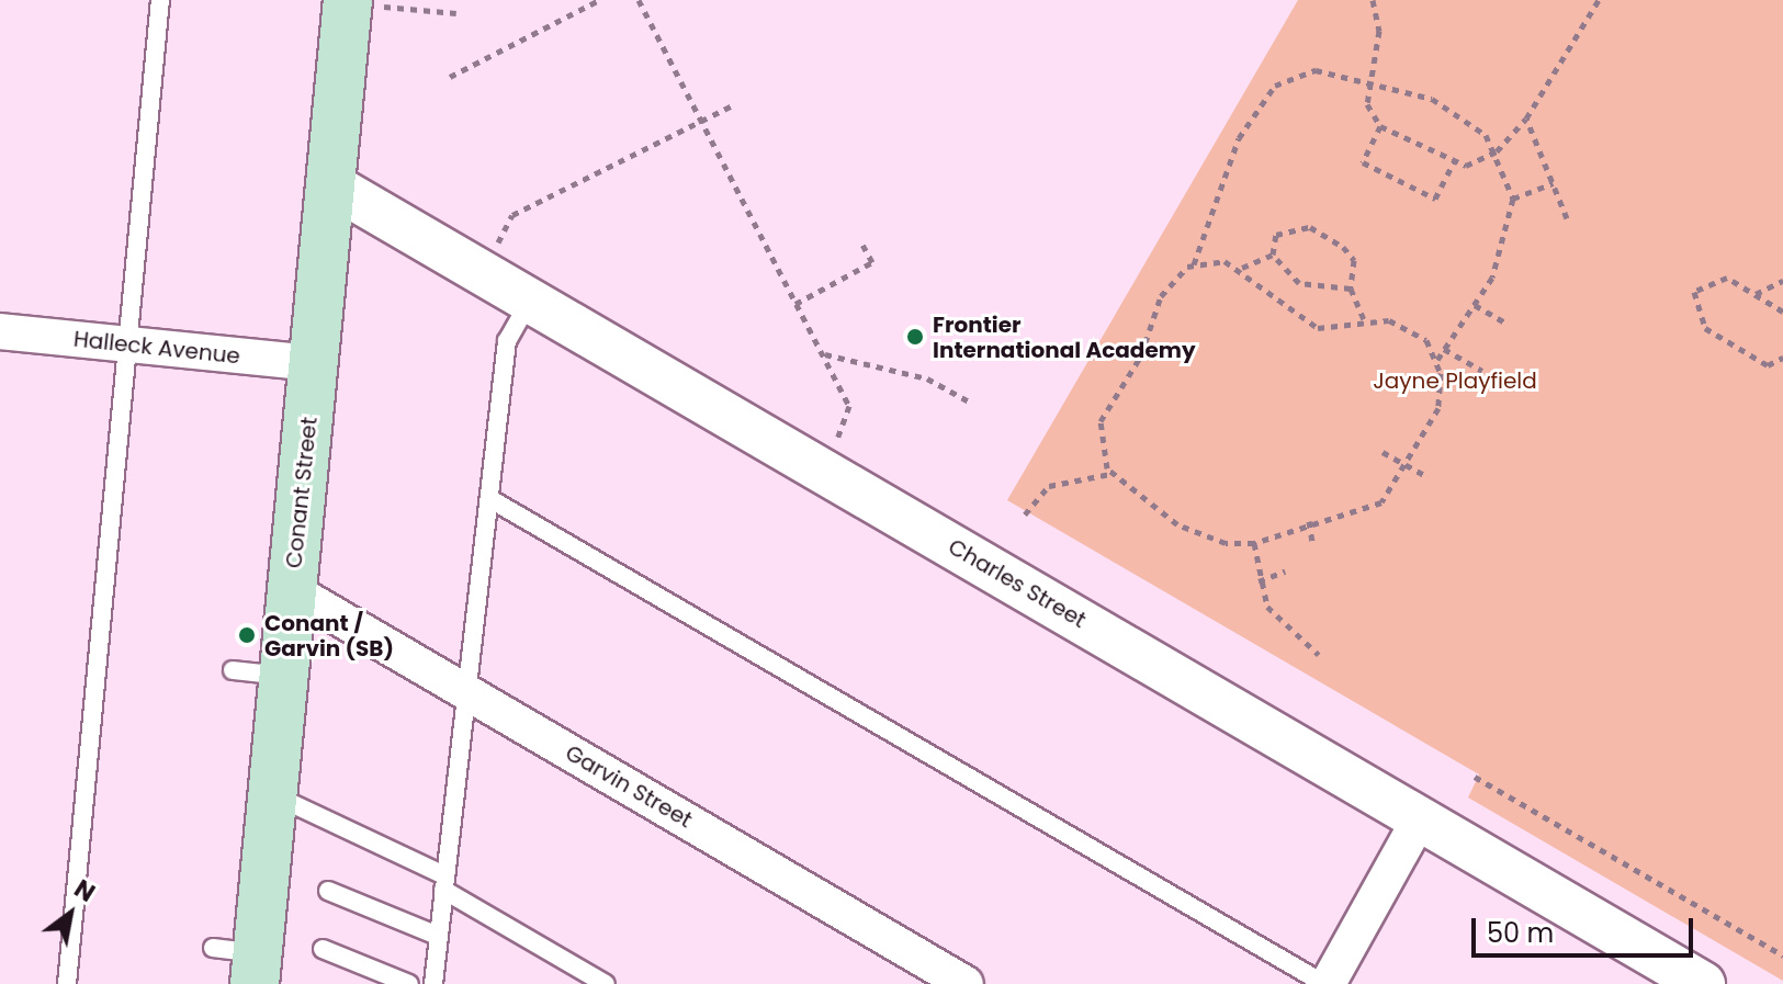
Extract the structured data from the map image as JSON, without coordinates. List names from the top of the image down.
{
  "streets": {
    "main road": ["Conant Street"],
    "street": ["Halleck Avenue", "Charles Street", "Garvin Street"]
  },
  "crossings": [
    ["Halleck Avenue", "Conant Street"],
    ["Conant Street", "Charles Street"],
    ["Conant Street", "Garvin Street"]
  ],
  "parks": ["Jayne Playfield"],
  "places": ["Frontier International Academy", "Conant / Garvin (SB)"],
  "scale_bar": "50 m",
  "north": "top right"
}
